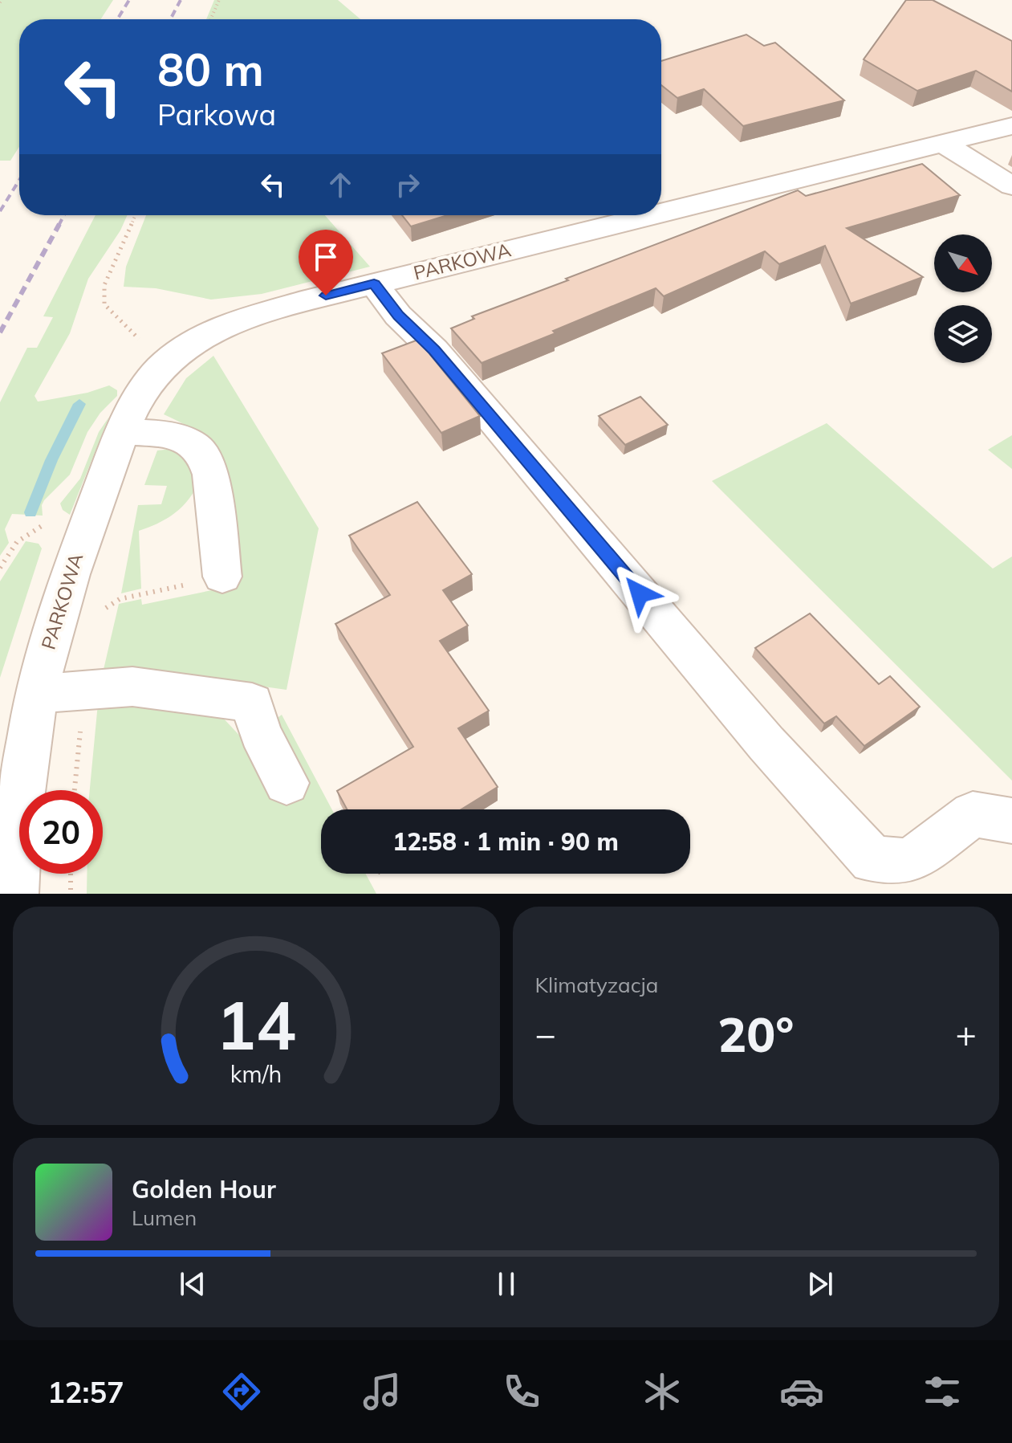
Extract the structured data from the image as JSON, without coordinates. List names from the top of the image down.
{
  "streets": {
    "street": ["PARKOWA"]
  },
  "north": "bottom right",
  "page": {
    "turn": ["80 m", "Parkowa"],
    "limit": "20",
    "trip": "12:58 · 1 min · 90 m",
    "tile": "Klimatyzacja",
    "heat": ["−", "20°", "+"],
    "song": ["Golden Hour", "Lumen"],
    "tabs": "12:57",
    "gauge": ["14", "km/h"]
  }
}
